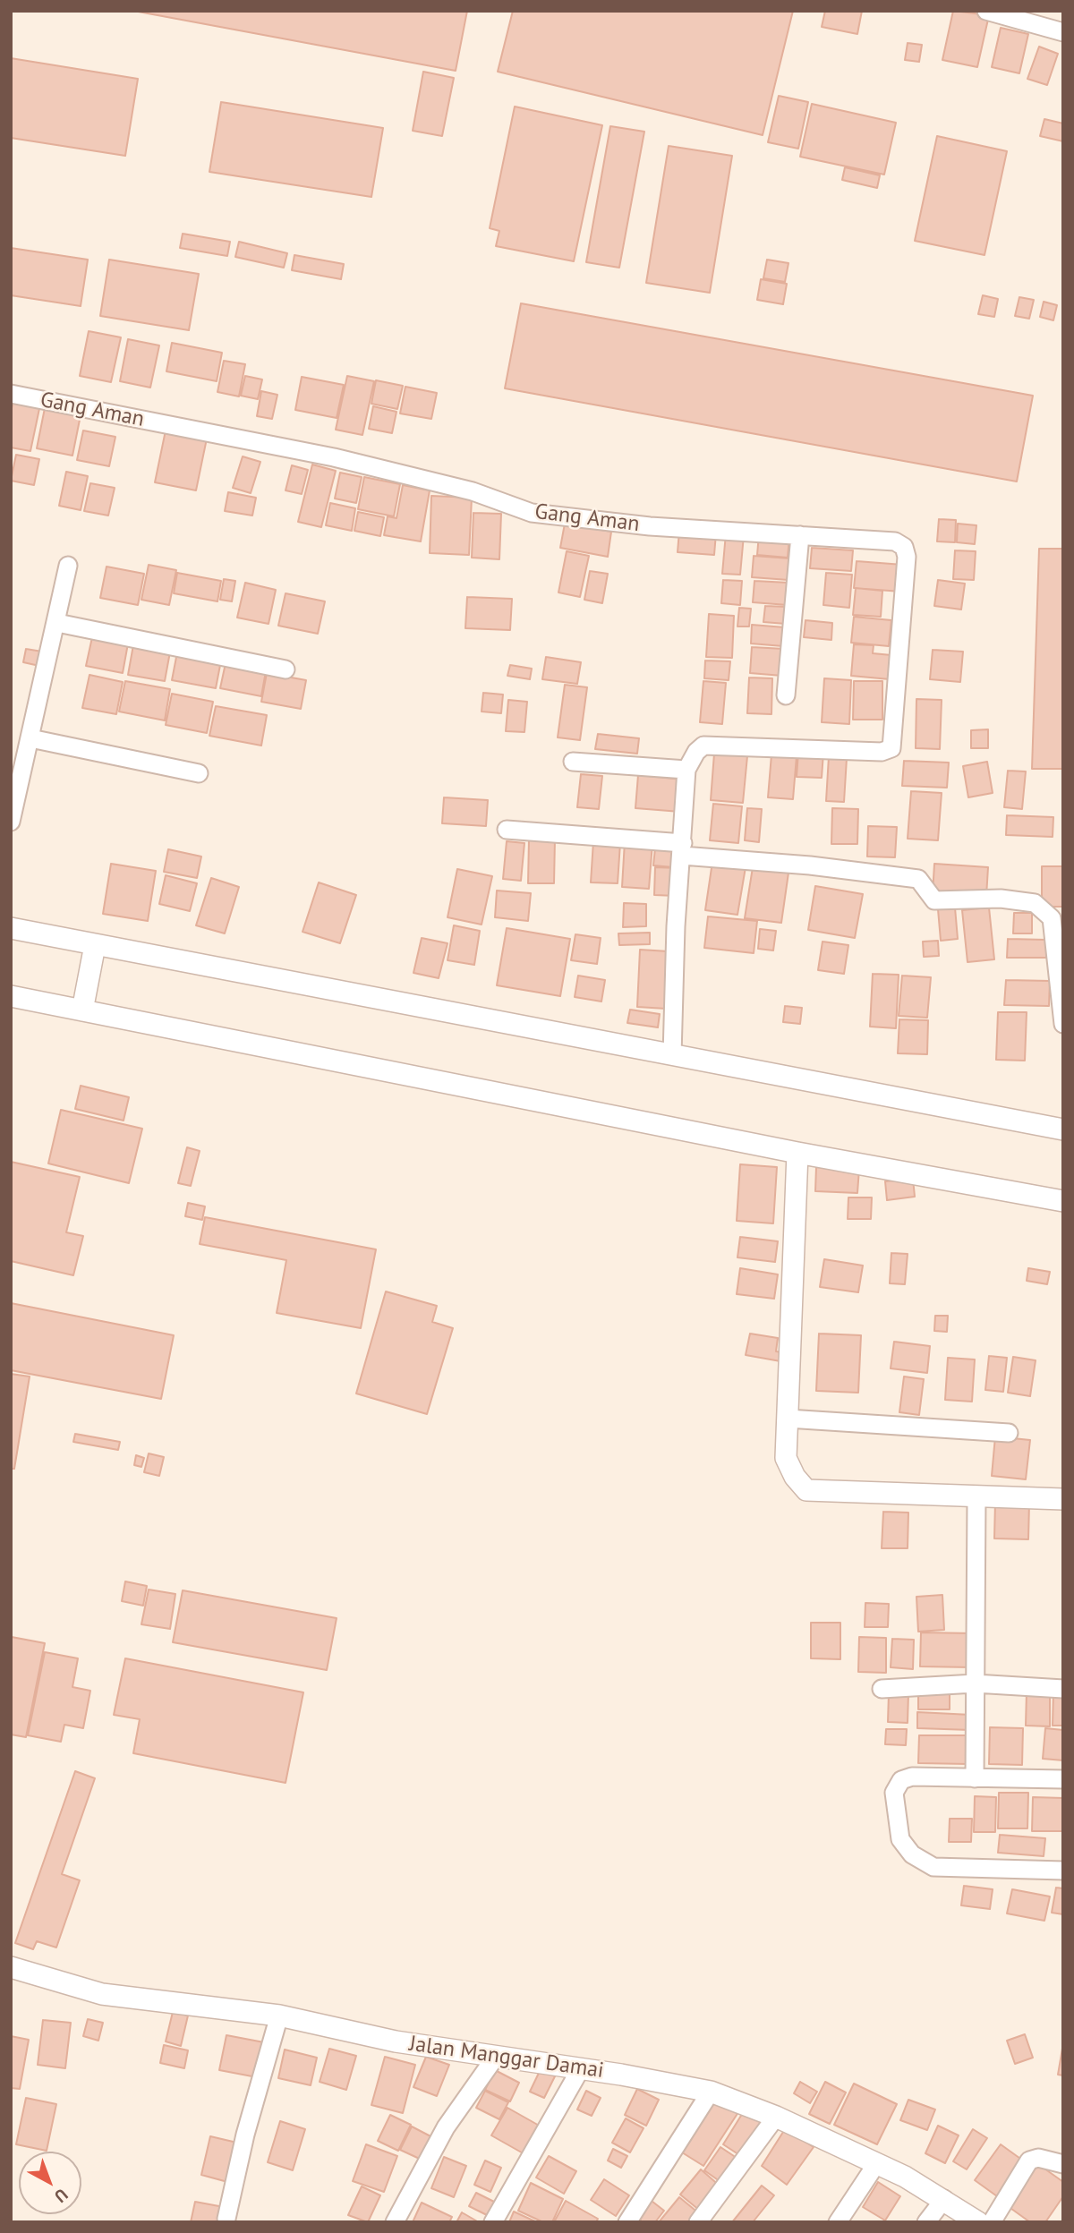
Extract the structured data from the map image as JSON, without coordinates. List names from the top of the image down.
{
  "streets": {
    "street": ["Gang Aman", "Jalan Manggar Damai"]
  },
  "north": "bottom right"
}
